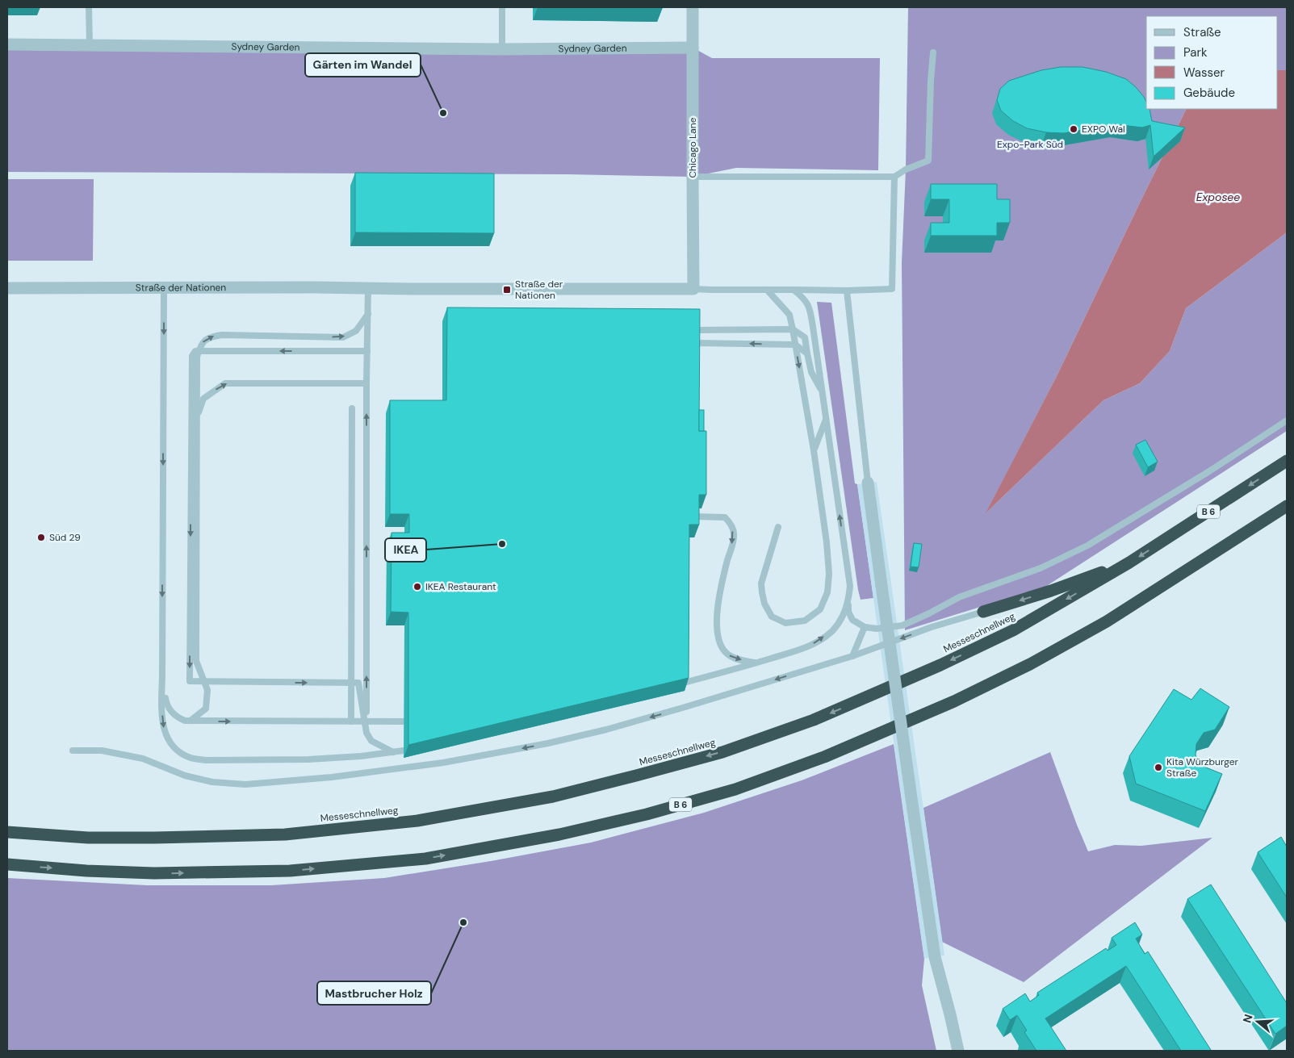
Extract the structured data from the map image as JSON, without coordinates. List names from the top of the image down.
{
  "streets": {
    "highway": ["B 6", "Messeschnellweg"],
    "street": ["Sydney Garden", "Chicago Lane", "Straße der Nationen"]
  },
  "crossings": [
    ["Sydney Garden", "Chicago Lane"],
    ["Chicago Lane", "Straße der Nationen"]
  ],
  "water": ["Exposee"],
  "parks": ["Expo-Park Süd"],
  "places": {
    "other": [
      "Gärten im Wandel",
      "EXPO Wal",
      "Süd 29",
      "IKEA",
      "IKEA Restaurant",
      "Kita Würzburger Straße",
      "Mastbrucher Holz"
    ],
    "transit": ["Straße der Nationen"]
  },
  "legend": [
    "Straße",
    "Park",
    "Wasser",
    "Gebäude"
  ],
  "north": "left"
}
